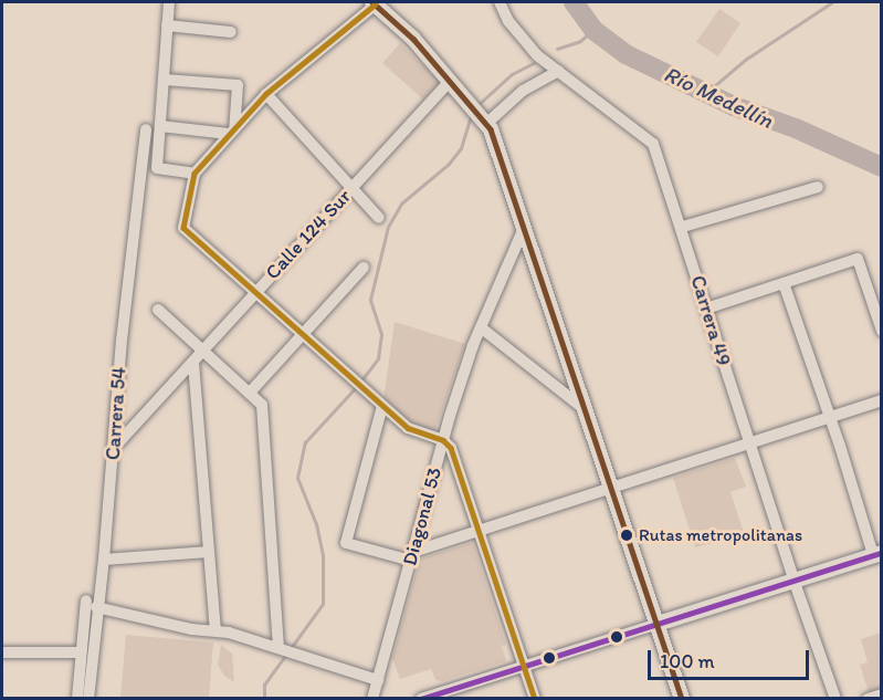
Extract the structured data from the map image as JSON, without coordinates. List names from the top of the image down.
{
  "streets": {
    "street": [
      "Calle 124 Sur",
      "Carrera 49",
      "Carrera 54",
      "Diagonal 53"
    ]
  },
  "crossings": [
    ["Calle 124 Sur", "Carrera 54"]
  ],
  "water": ["Río Medellín"],
  "places": ["Rutas metropolitanas"],
  "scale_bar": "100 m"
}
